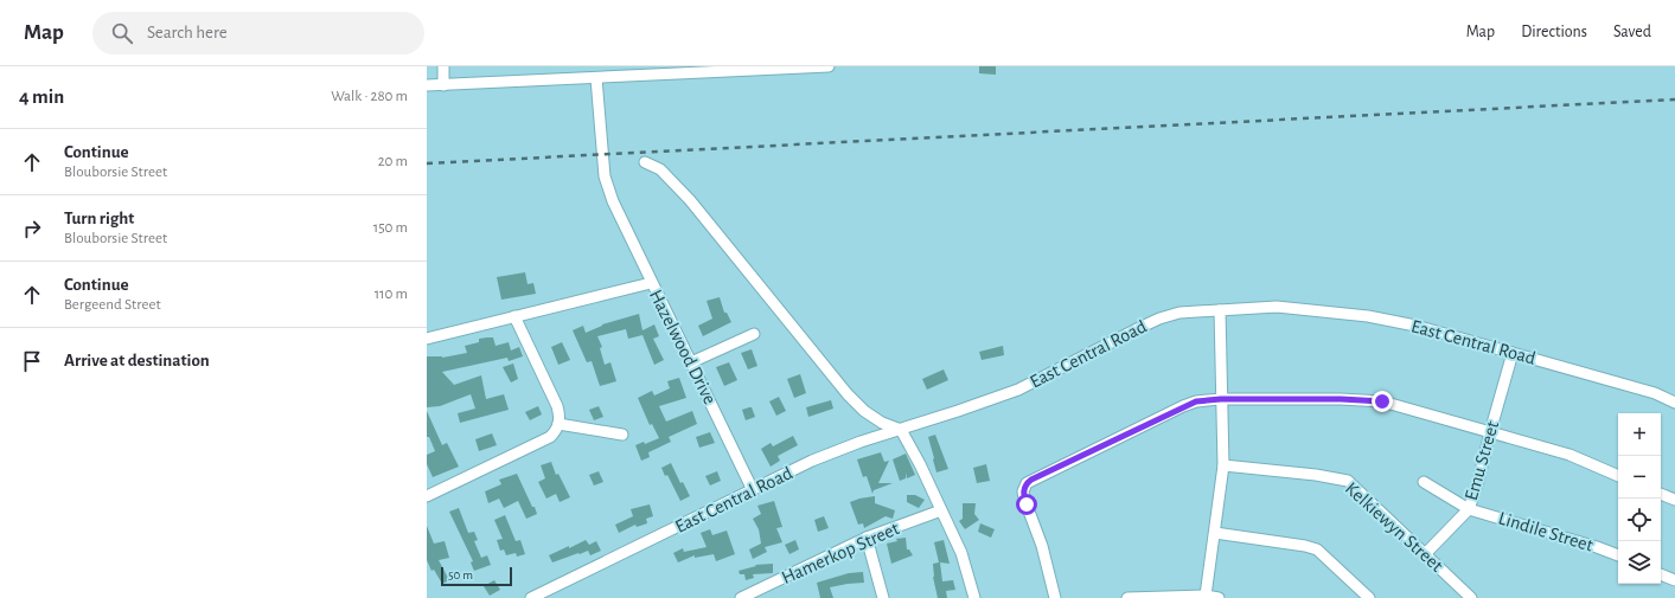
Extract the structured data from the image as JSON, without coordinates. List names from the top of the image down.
{
  "streets": {
    "street": [
      "East Central Road",
      "Hazelwood Drive",
      "Emu Street",
      "Kelkiewyn Street",
      "Lindile Street",
      "Hamerkop Street"
    ]
  },
  "crossings": [
    ["East Central Road", "Hazelwood Drive"],
    ["East Central Road", "Emu Street"],
    ["Emu Street", "Kelkiewyn Street"],
    ["Emu Street", "Lindile Street"]
  ],
  "scale_bar": "50 m",
  "page": {
    "header": "Map",
    "search": "Search here",
    "nav": ["Map", "Directions", "Saved"],
    "heading": ["4 min", "Walk · 280 m"],
    "list": [
      ["Continue", "Blouborsie Street", "20 m"],
      ["Turn right", "Blouborsie Street", "150 m"],
      ["Continue", "Bergeend Street", "110 m"],
      "Arrive at destination"
    ],
    "map_buttons": ["+", "−"],
    "scale": "50 m"
  }
}
